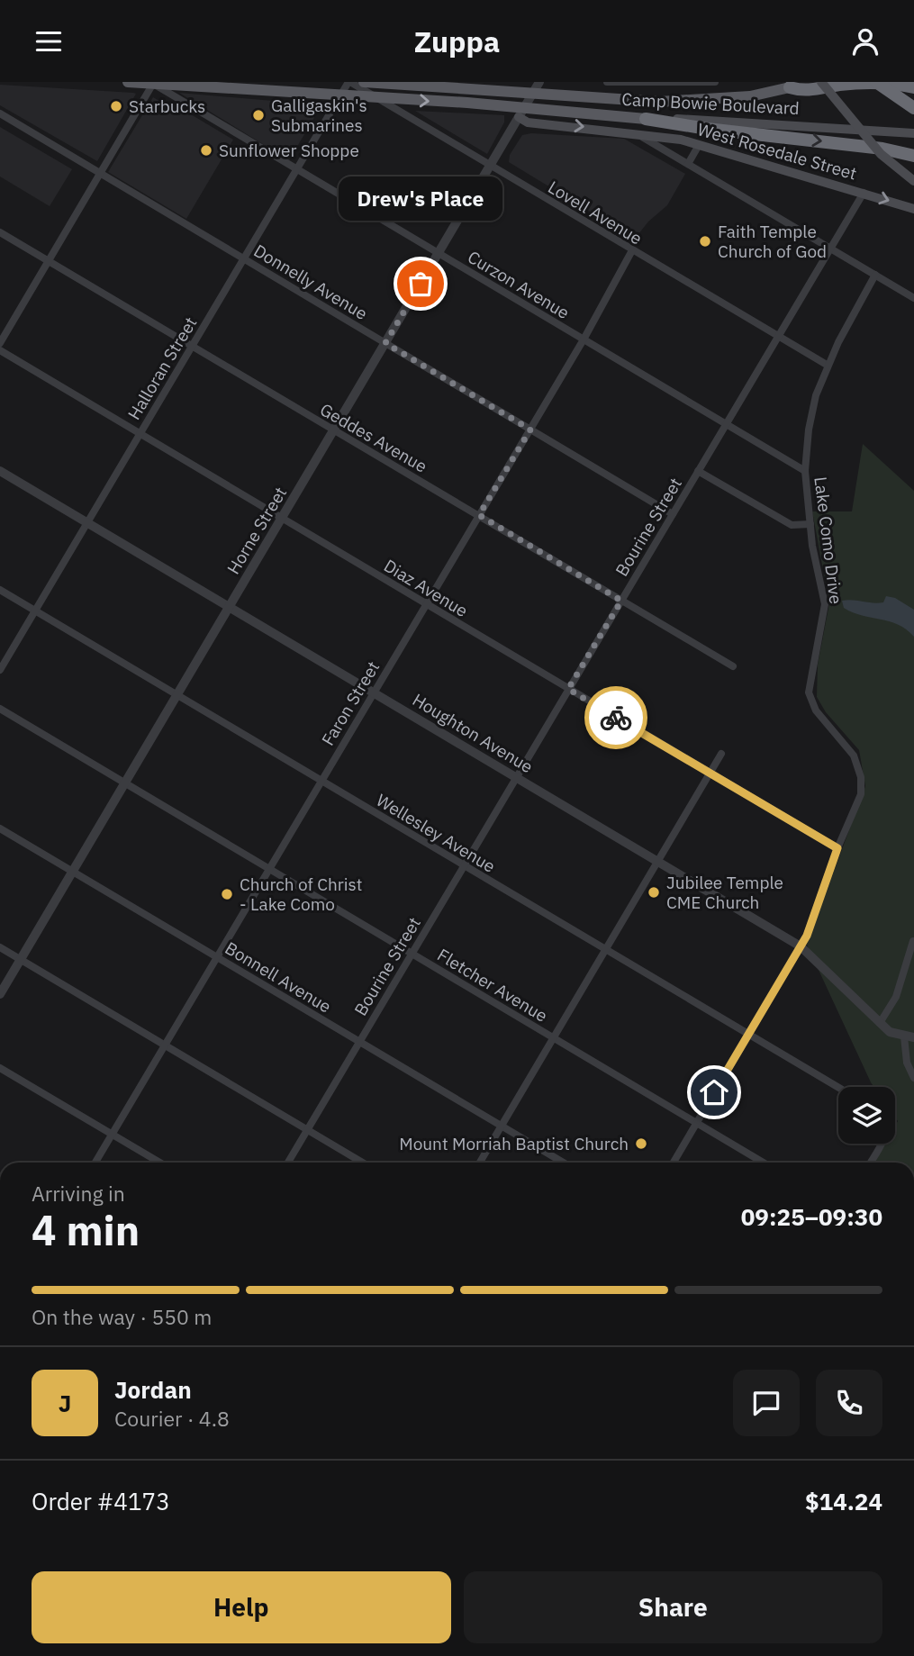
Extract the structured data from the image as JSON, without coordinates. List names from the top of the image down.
{
  "streets": {
    "main road": ["Camp Bowie Boulevard", "West Rosedale Street"],
    "street": [
      "Lovell Avenue",
      "Donnelly Avenue",
      "Curzon Avenue",
      "Halloran Street",
      "Geddes Avenue",
      "Bourine Street",
      "Horne Street",
      "Lake Como Drive",
      "Diaz Avenue",
      "Faron Street",
      "Houghton Avenue",
      "Wellesley Avenue",
      "Bonnell Avenue",
      "Fletcher Avenue"
    ]
  },
  "crossings": [
    ["Camp Bowie Boulevard", "West Rosedale Street"],
    ["Camp Bowie Boulevard", "Lovell Avenue"],
    ["Camp Bowie Boulevard", "Curzon Avenue"],
    ["Camp Bowie Boulevard", "Halloran Street"],
    ["Camp Bowie Boulevard", "Horne Street"],
    ["West Rosedale Street", "Bourine Street"],
    ["West Rosedale Street", "Horne Street"],
    ["Lovell Avenue", "Halloran Street"],
    ["Lovell Avenue", "Bourine Street"],
    ["Lovell Avenue", "Horne Street"],
    ["Lovell Avenue", "Lake Como Drive"],
    ["Lovell Avenue", "Faron Street"],
    ["Donnelly Avenue", "Halloran Street"],
    ["Donnelly Avenue", "Bourine Street"],
    ["Donnelly Avenue", "Horne Street"],
    ["Donnelly Avenue", "Faron Street"],
    ["Curzon Avenue", "Halloran Street"],
    ["Curzon Avenue", "Bourine Street"],
    ["Curzon Avenue", "Horne Street"],
    ["Curzon Avenue", "Lake Como Drive"],
    ["Curzon Avenue", "Faron Street"],
    ["Halloran Street", "Geddes Avenue"],
    ["Halloran Street", "Diaz Avenue"],
    ["Halloran Street", "Houghton Avenue"],
    ["Halloran Street", "Wellesley Avenue"],
    ["Geddes Avenue", "Bourine Street"],
    ["Geddes Avenue", "Horne Street"],
    ["Geddes Avenue", "Faron Street"],
    ["Bourine Street", "Diaz Avenue"],
    ["Bourine Street", "Houghton Avenue"],
    ["Bourine Street", "Wellesley Avenue"],
    ["Bourine Street", "Bonnell Avenue"],
    ["Bourine Street", "Fletcher Avenue"],
    ["Horne Street", "Diaz Avenue"],
    ["Horne Street", "Houghton Avenue"],
    ["Horne Street", "Wellesley Avenue"],
    ["Horne Street", "Bonnell Avenue"],
    ["Horne Street", "Fletcher Avenue"],
    ["Lake Como Drive", "Diaz Avenue"],
    ["Lake Como Drive", "Houghton Avenue"],
    ["Lake Como Drive", "Wellesley Avenue"],
    ["Lake Como Drive", "Fletcher Avenue"],
    ["Diaz Avenue", "Faron Street"],
    ["Faron Street", "Houghton Avenue"],
    ["Faron Street", "Wellesley Avenue"],
    ["Faron Street", "Bonnell Avenue"],
    ["Faron Street", "Fletcher Avenue"]
  ],
  "one_way": ["West Rosedale Street"],
  "places": [
    "Starbucks",
    "Galligaskin's Submarines",
    "Sunflower Shoppe",
    "Faith Temple Church of God",
    "Drew's Place",
    "Jubilee Temple CME Church",
    "Church of Christ - Lake Como",
    "Mount Morriah Baptist Church"
  ],
  "page": {
    "header": "Zuppa",
    "bubble": "Drew's Place",
    "heading": ["4 min", "Arriving in", "09:25–09:30"],
    "panel": [
      "Jordan",
      "Courier · 4.8",
      "Order #4173",
      "$14.24"
    ],
    "bar": "On the way · 550 m",
    "round": "J",
    "buttons": ["Help", "Share"]
  }
}
